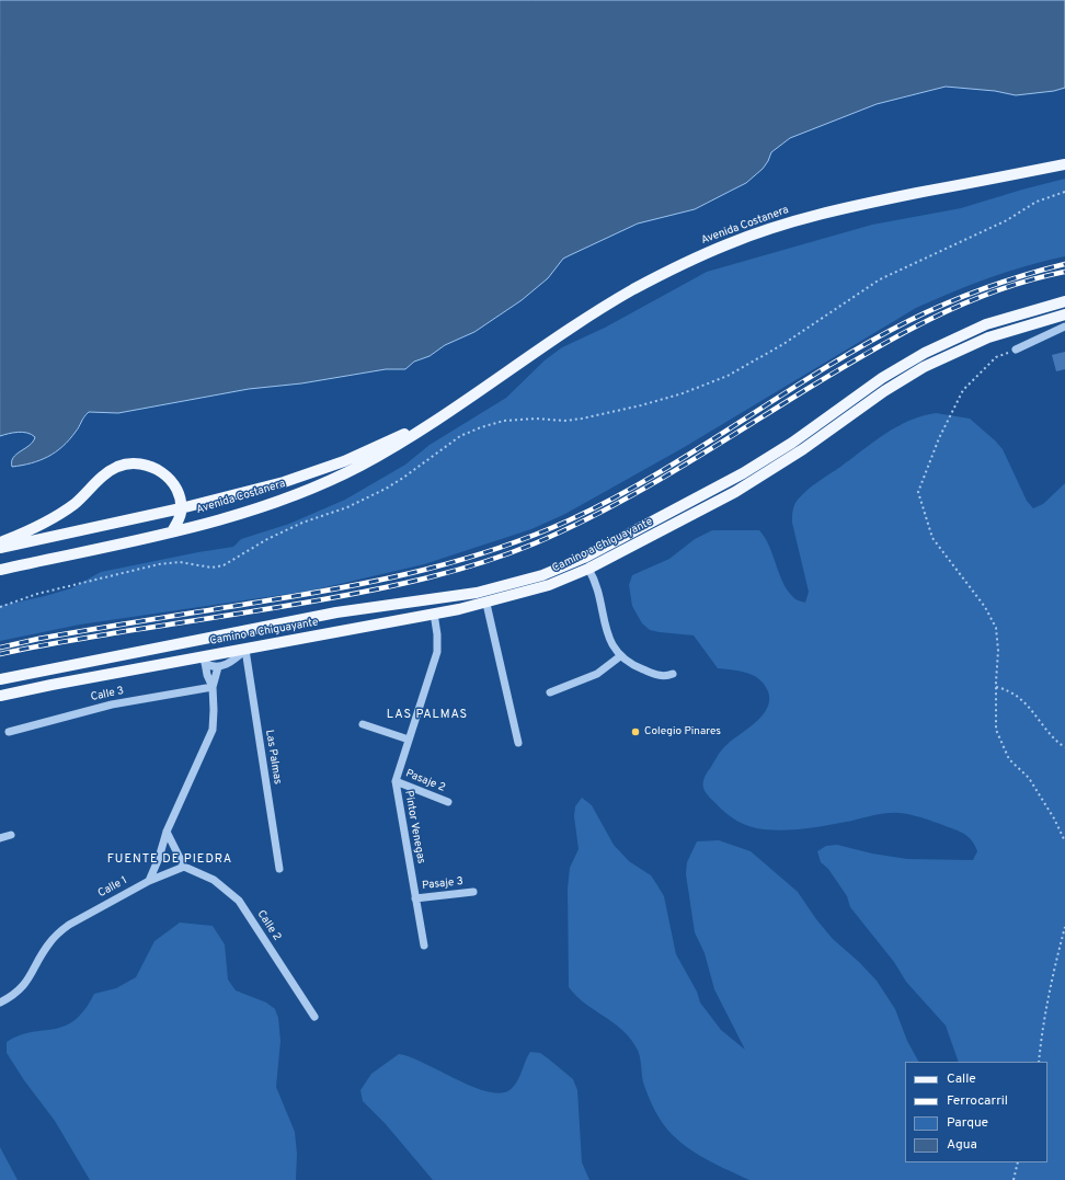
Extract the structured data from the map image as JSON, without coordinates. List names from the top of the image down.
{
  "streets": {
    "main road": ["Avenida Costanera", "Camino a Chiguayante"],
    "street": [
      "Calle 3",
      "Las Palmas",
      "Pasaje 2",
      "Pintor Venegas",
      "Pasaje 3",
      "Calle 1",
      "Calle 2"
    ]
  },
  "crossings": [
    ["Camino a Chiguayante", "Las Palmas"],
    ["Camino a Chiguayante", "Pintor Venegas"],
    ["Pasaje 2", "Pintor Venegas"],
    ["Pintor Venegas", "Pasaje 3"]
  ],
  "districts": ["LAS PALMAS", "FUENTE DE PIEDRA"],
  "places": ["Colegio Pinares"],
  "legend": [
    "Calle",
    "Ferrocarril",
    "Parque",
    "Agua"
  ]
}
